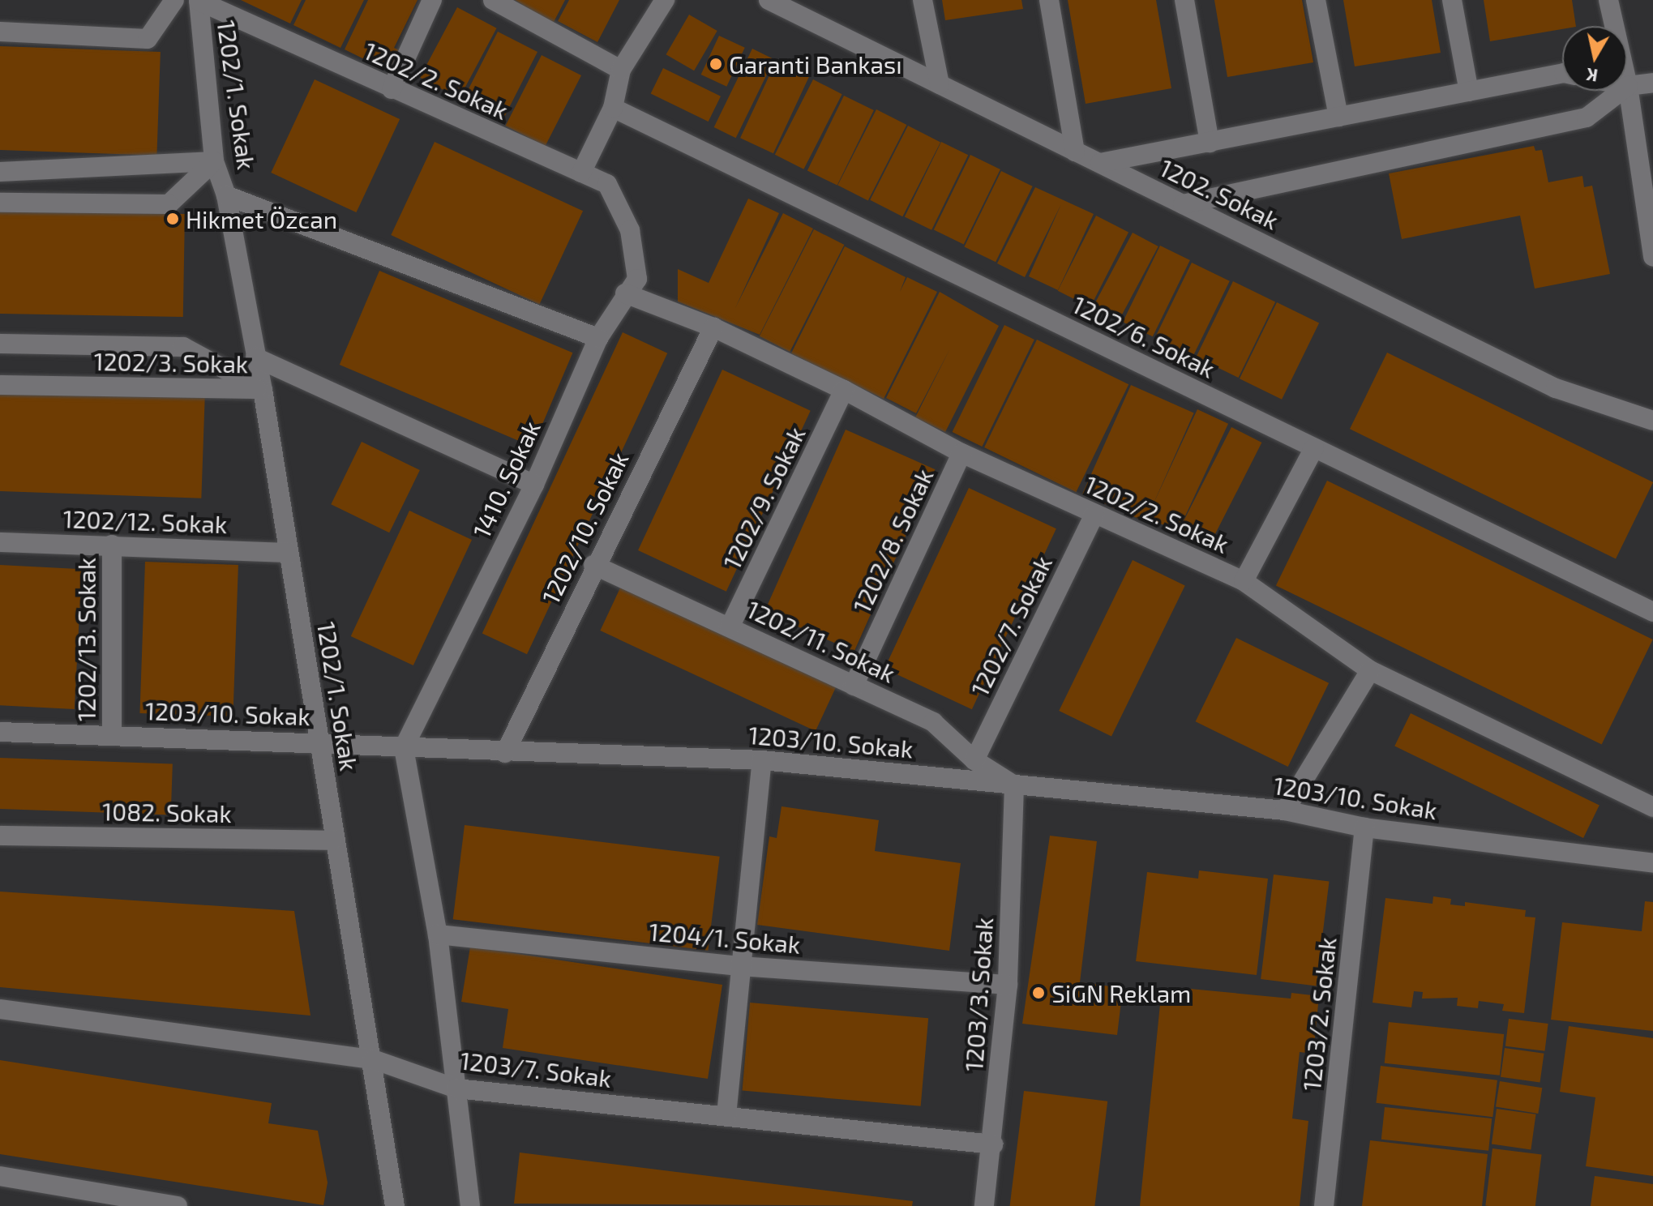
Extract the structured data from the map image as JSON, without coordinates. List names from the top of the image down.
{
  "streets": {
    "street": [
      "1202/2. Sokak",
      "1202/1. Sokak",
      "1202. Sokak",
      "1202/6. Sokak",
      "1202/3. Sokak",
      "1410. Sokak",
      "1202/9. Sokak",
      "1202/12. Sokak",
      "1202/10. Sokak",
      "1202/8. Sokak",
      "1202/7. Sokak",
      "1202/13. Sokak",
      "1202/11. Sokak",
      "1203/10. Sokak",
      "1082. Sokak",
      "1204/1. Sokak",
      "1203/3. Sokak",
      "1203/2. Sokak",
      "1203/7. Sokak"
    ]
  },
  "crossings": [
    ["1202/2. Sokak", "1202/1. Sokak"],
    ["1202/2. Sokak", "1410. Sokak"],
    ["1202/2. Sokak", "1202/9. Sokak"],
    ["1202/2. Sokak", "1202/10. Sokak"],
    ["1202/2. Sokak", "1202/8. Sokak"],
    ["1202/2. Sokak", "1202/7. Sokak"],
    ["1202/1. Sokak", "1202/3. Sokak"],
    ["1202/1. Sokak", "1410. Sokak"],
    ["1202/1. Sokak", "1202/12. Sokak"],
    ["1202/1. Sokak", "1203/10. Sokak"],
    ["1202/1. Sokak", "1082. Sokak"],
    ["1202/1. Sokak", "1203/7. Sokak"],
    ["1202/3. Sokak", "1410. Sokak"],
    ["1410. Sokak", "1203/10. Sokak"],
    ["1202/9. Sokak", "1202/11. Sokak"],
    ["1202/12. Sokak", "1202/13. Sokak"],
    ["1202/10. Sokak", "1202/11. Sokak"],
    ["1202/10. Sokak", "1203/10. Sokak"],
    ["1202/8. Sokak", "1202/11. Sokak"],
    ["1202/7. Sokak", "1202/11. Sokak"],
    ["1202/13. Sokak", "1203/10. Sokak"],
    ["1202/11. Sokak", "1203/10. Sokak"],
    ["1202/11. Sokak", "1203/3. Sokak"],
    ["1203/10. Sokak", "1203/3. Sokak"],
    ["1203/10. Sokak", "1203/2. Sokak"],
    ["1204/1. Sokak", "1203/3. Sokak"],
    ["1203/3. Sokak", "1203/7. Sokak"]
  ],
  "places": ["Garanti Bankası", "Hikmet Özcan", "SiGN Reklam"],
  "north": "bottom"
}
